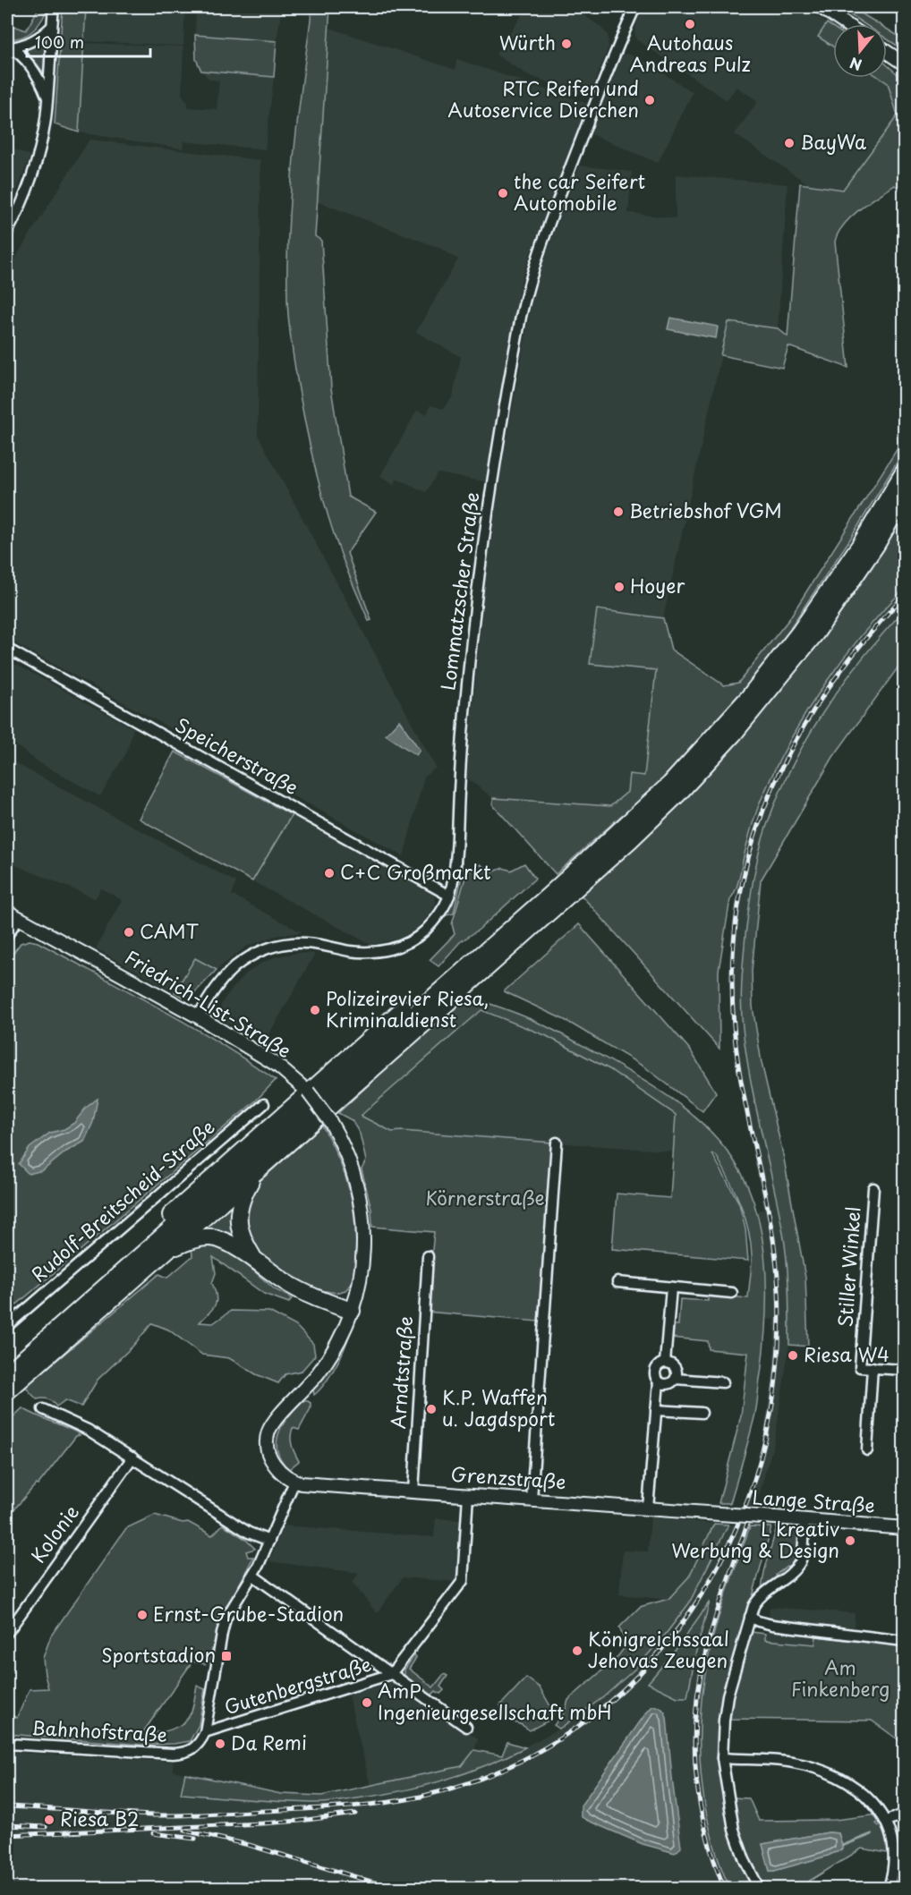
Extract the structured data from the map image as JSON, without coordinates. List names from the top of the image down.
{
  "streets": {
    "street": [
      "Lommatzscher Straße",
      "Speicherstraße",
      "Friedrich-List-Straße",
      "Rudolf-Breitscheid-Straße",
      "Stiller Winkel",
      "Arndtstraße",
      "Grenzstraße",
      "Lange Straße",
      "Kolonie",
      "Gutenbergstraße",
      "Bahnhofstraße"
    ]
  },
  "crossings": [
    ["Lommatzscher Straße", "Speicherstraße"],
    ["Lommatzscher Straße", "Friedrich-List-Straße"],
    ["Friedrich-List-Straße", "Grenzstraße"],
    ["Arndtstraße", "Grenzstraße"],
    ["Grenzstraße", "Lange Straße"],
    ["Grenzstraße", "Gutenbergstraße"],
    ["Gutenbergstraße", "Bahnhofstraße"]
  ],
  "parks": ["Körnerstraße", "Am Finkenberg"],
  "places": {
    "other": [
      "Autohaus Andreas Pulz",
      "Würth",
      "RTC Reifen und Autoservice Dierchen",
      "BayWa",
      "the car Seifert Automobile",
      "Betriebshof VGM",
      "Hoyer",
      "C+C Großmarkt",
      "CAMT",
      "Polizeirevier Riesa, Kriminaldienst",
      "Riesa W4",
      "K.P. Waffen u. Jagdsport",
      "L kreativ Werbung & Design",
      "Ernst-Grube-Stadion",
      "Königreichssaal Jehovas Zeugen",
      "AmP Ingenieurgesellschaft mbH",
      "Da Remi",
      "Riesa B2"
    ],
    "transit": ["Sportstadion"]
  },
  "scale_bar": "100 m",
  "north": "bottom"
}
